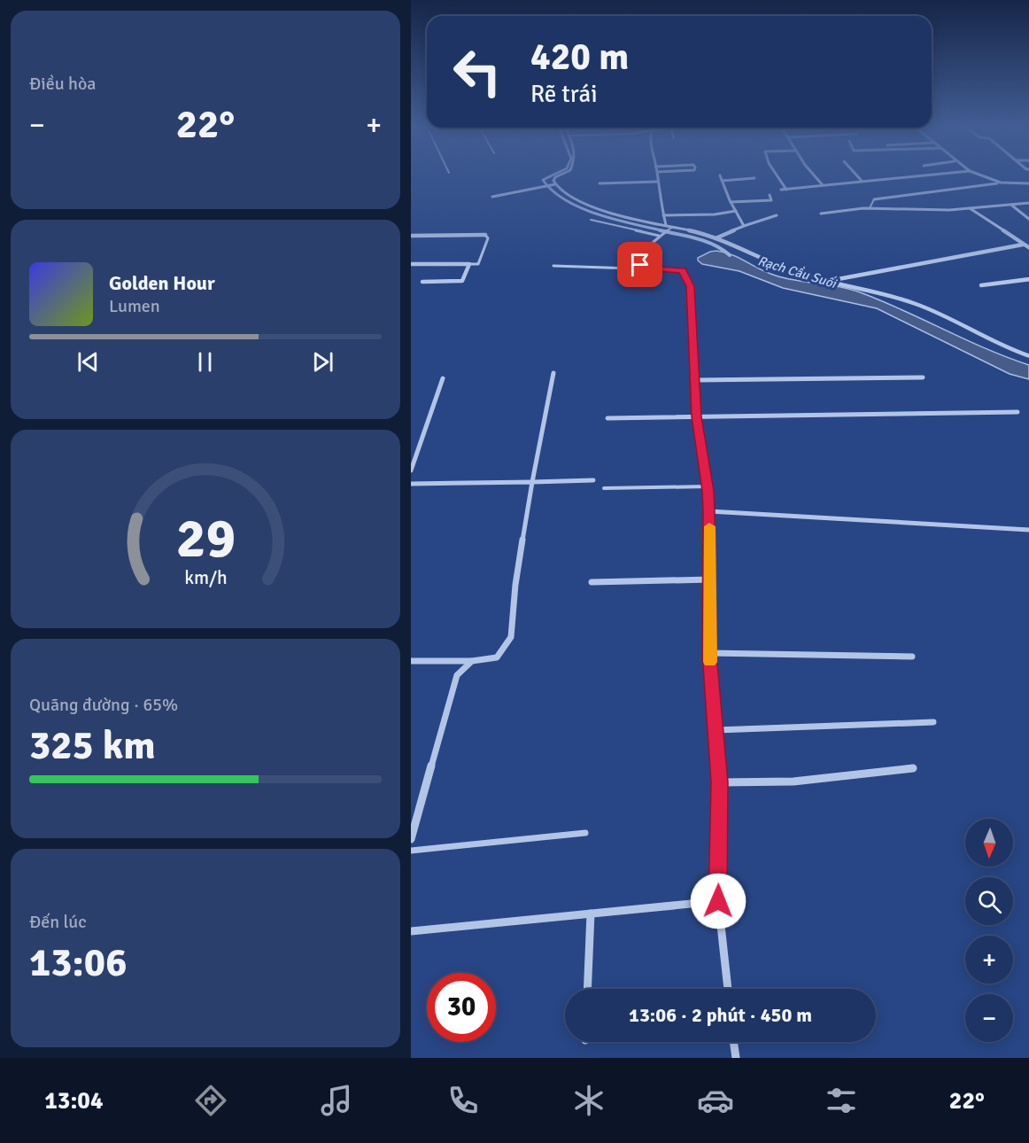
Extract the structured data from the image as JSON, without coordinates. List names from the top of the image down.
{
  "water": ["Rạch Cầu Suối"],
  "north": "bottom",
  "page": {
    "tile": [
      "Điều hòa",
      ["Quãng đường · 65%", "325 km"],
      ["Đến lúc", "13:06"]
    ],
    "turn": ["420 m", "Rẽ trái"],
    "heat": ["−", "22°", "+"],
    "song": ["Golden Hour", "Lumen"],
    "map_buttons": ["+", "−"],
    "limit": "30",
    "trip": "13:06 · 2 phút · 450 m",
    "tabs": ["13:04", "22°"],
    "gauge": ["29", "km/h"]
  }
}
